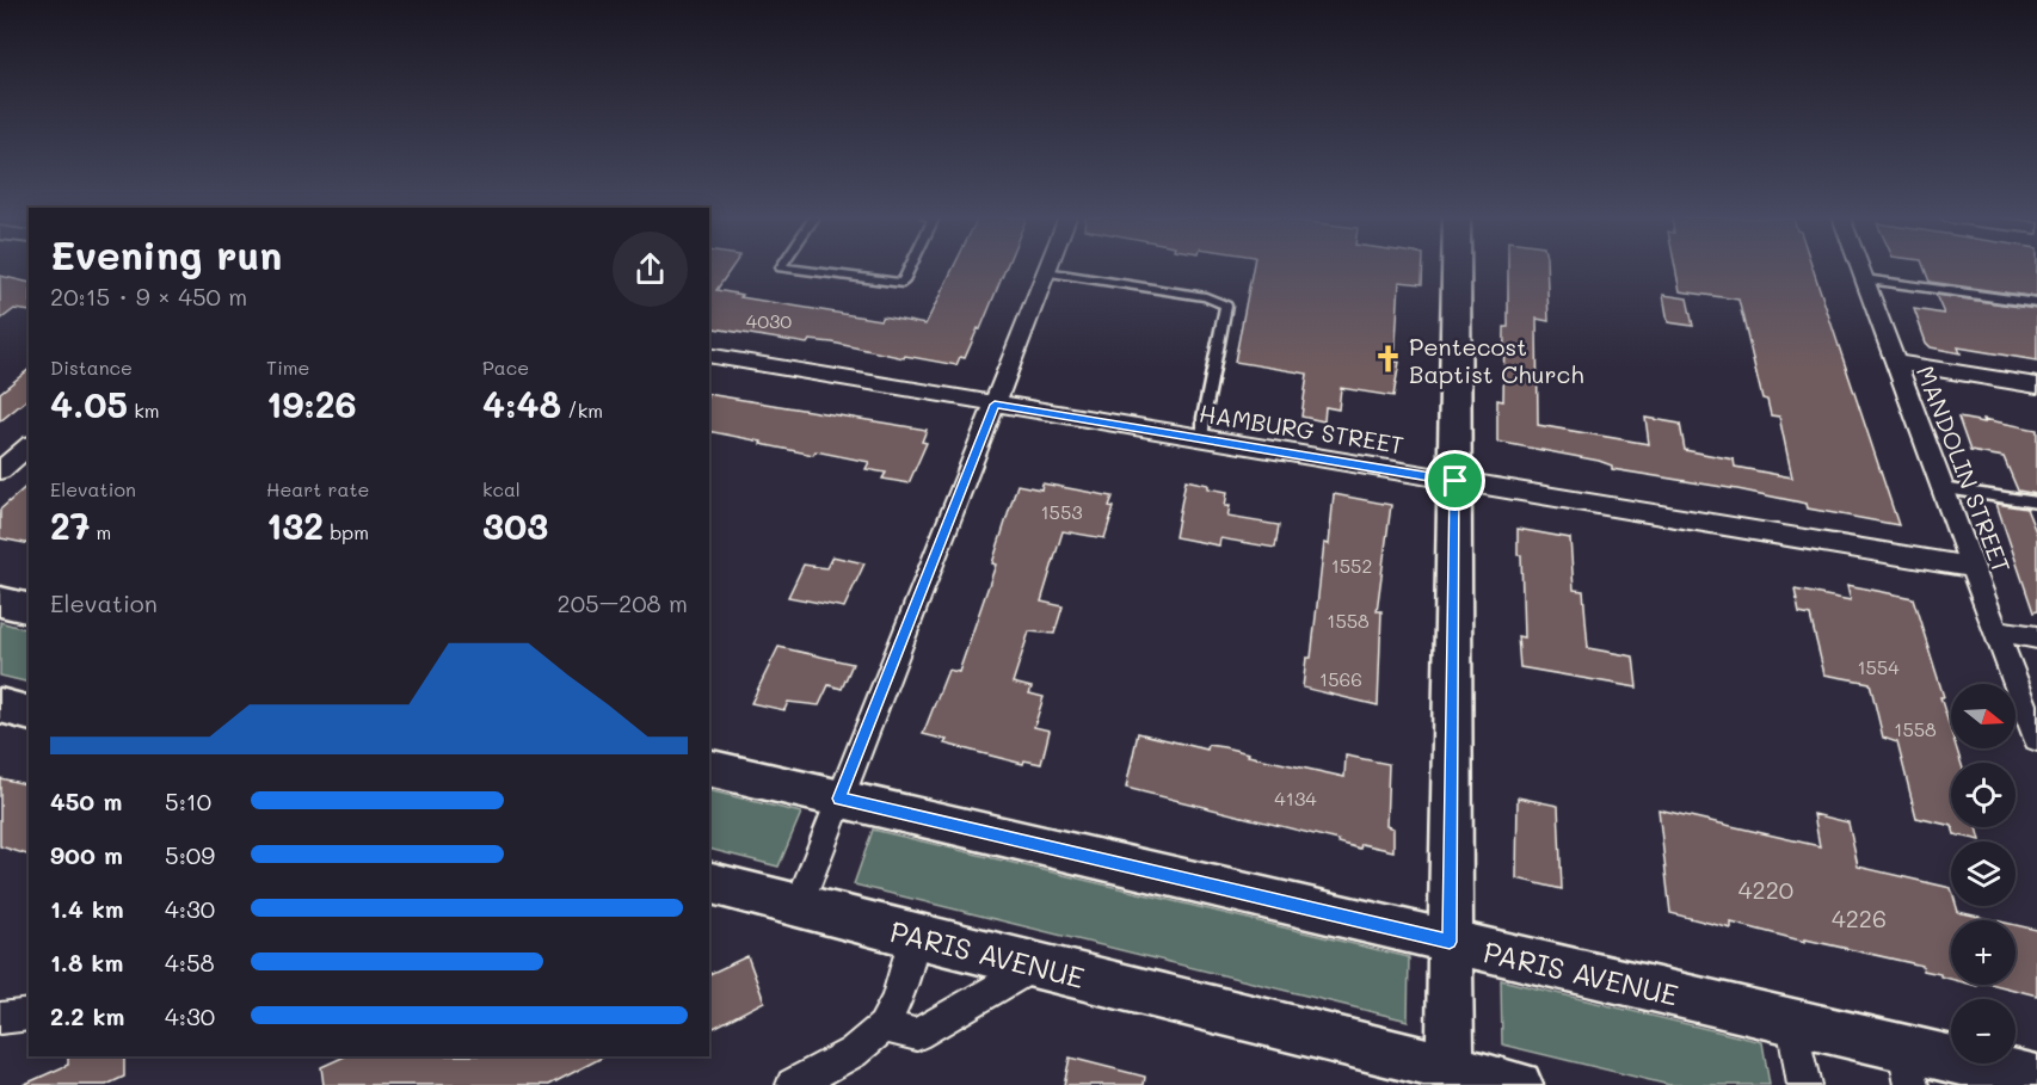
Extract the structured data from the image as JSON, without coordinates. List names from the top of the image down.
{
  "streets": {
    "street": ["HAMBURG STREET", "MANDOLIN STREET", "PARIS AVENUE"]
  },
  "crossings": [
    ["HAMBURG STREET", "MANDOLIN STREET"]
  ],
  "places": {
    "church": ["Pentecost Baptist Church"]
  },
  "house_numbers": [
    "4030",
    "1553",
    "1552",
    "1558",
    "1554",
    "1566",
    "1558",
    "4134",
    "4220",
    "4226"
  ],
  "north": "right",
  "page": {
    "heading": ["Evening run", "20:15 · 9 × 450 m"],
    "stats": [
      ["Distance", "4.05 km"],
      ["Time", "19:26"],
      ["Pace", "4:48 /km"],
      ["Elevation", "27 m"],
      ["Heart rate", "132 bpm"],
      ["kcal", "303"]
    ],
    "chart": ["Elevation", "205–208 m"],
    "map_buttons": ["+", "−"],
    "list": [
      {
        "name": "450 m",
        "note": "5:10"
      },
      {
        "name": "900 m",
        "note": "5:09"
      },
      {
        "name": "1.4 km",
        "note": "4:30"
      },
      {
        "name": "1.8 km",
        "note": "4:58"
      },
      {
        "name": "2.2 km",
        "note": "4:30"
      }
    ]
  }
}
